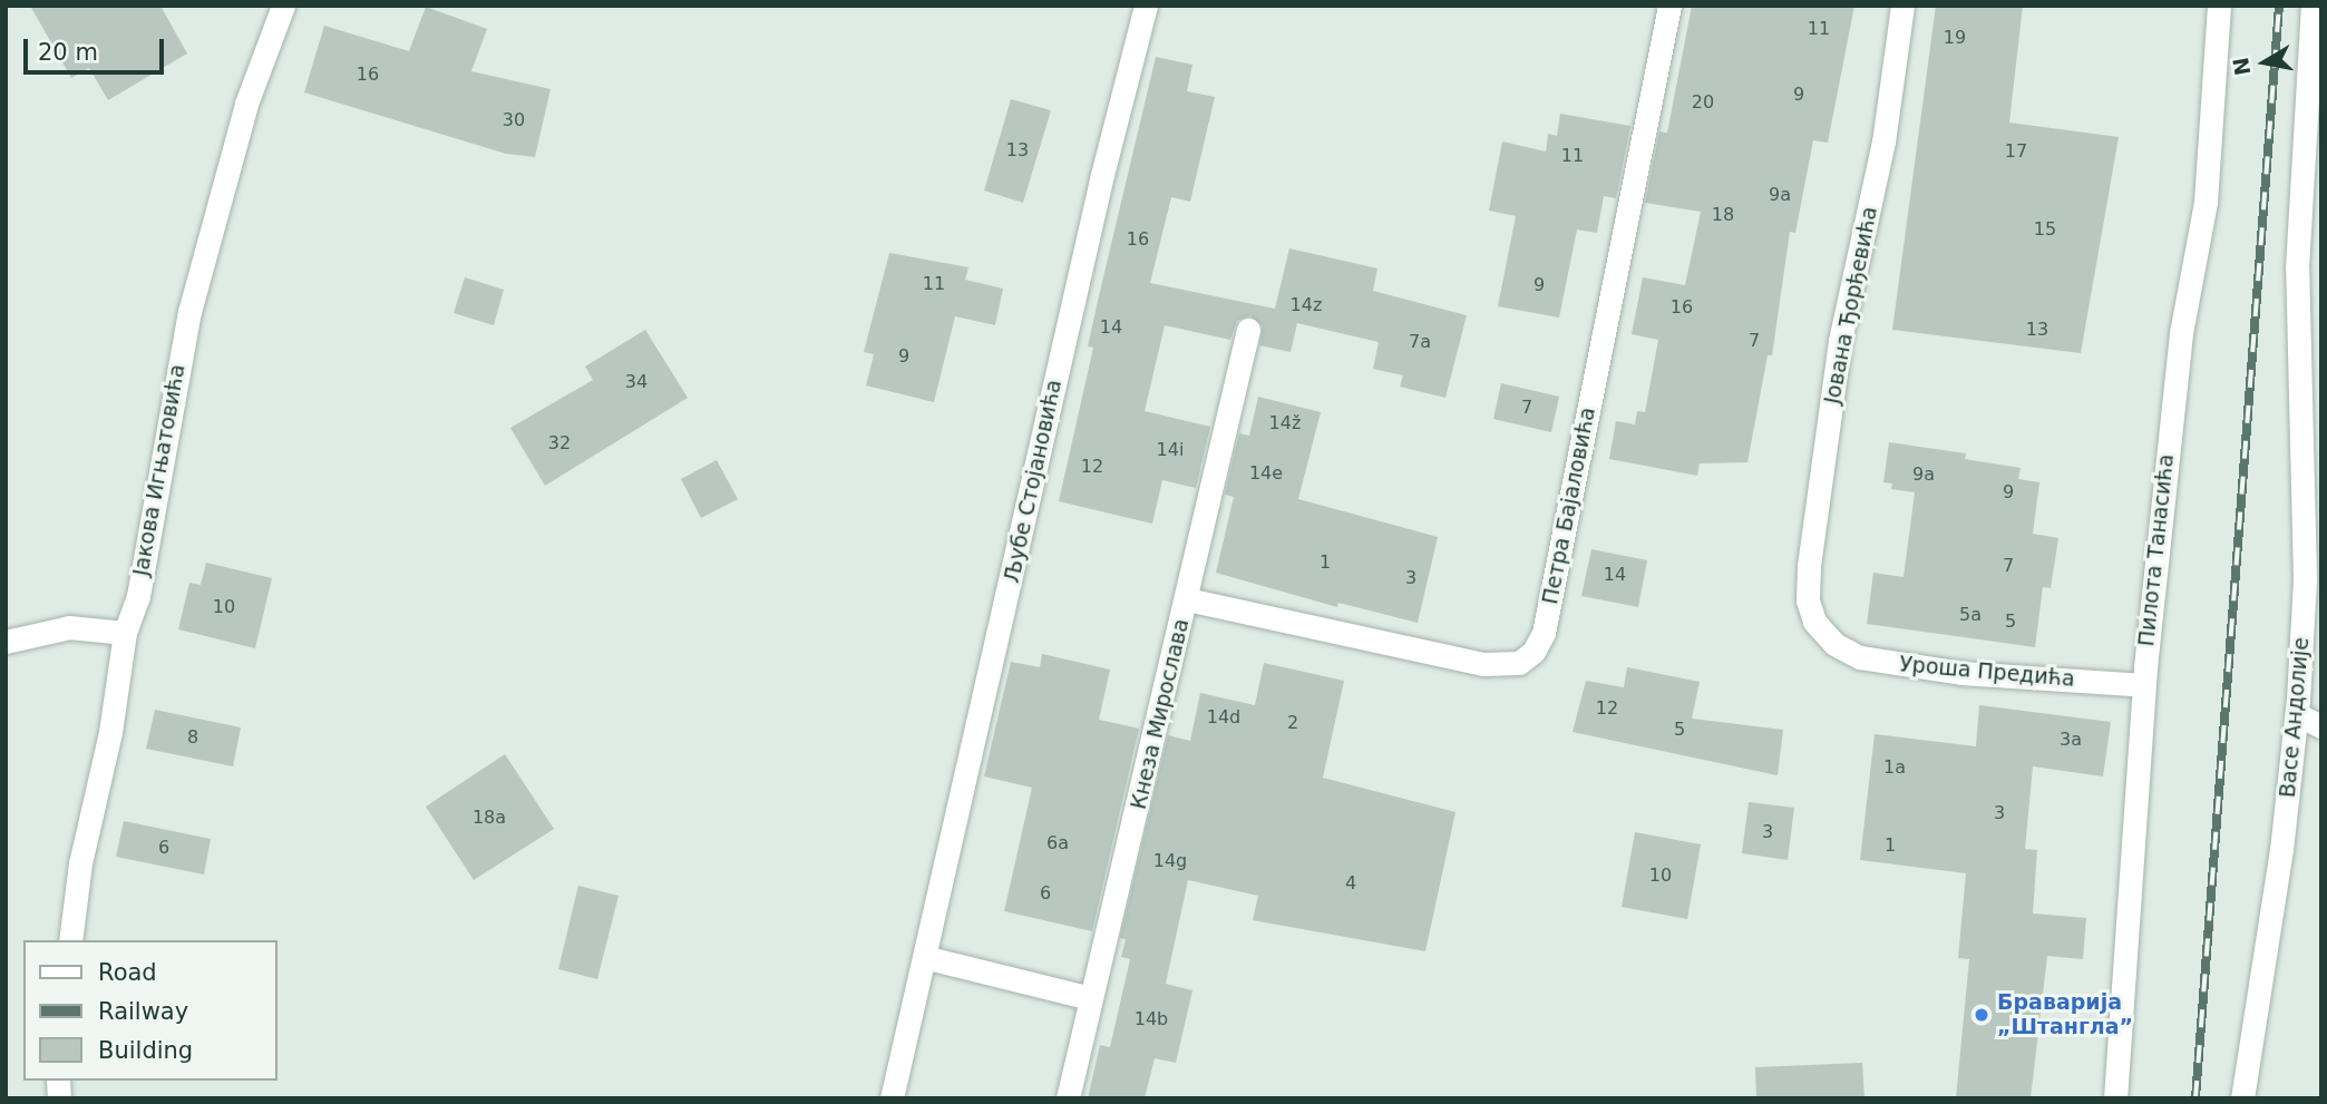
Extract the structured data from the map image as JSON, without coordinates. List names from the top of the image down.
{
  "streets": {
    "street": [
      "Јована Ђорђевића",
      "Јакова Игњатовића",
      "Љубе Стојановића",
      "Петра Бајаловића",
      "Пилота Танасића",
      "Уроша Предића",
      "Кнеза Мирослава",
      "Васе Андолије"
    ]
  },
  "crossings": [
    ["Јована Ђорђевића", "Уроша Предића"],
    ["Петра Бајаловића", "Кнеза Мирослава"],
    ["Пилота Танасића", "Уроша Предића"]
  ],
  "places": ["Браварија „Штангла”"],
  "house_numbers": [
    "11",
    "19",
    "16",
    "9",
    "20",
    "30",
    "13",
    "17",
    "11",
    "9a",
    "18",
    "15",
    "16",
    "11",
    "9",
    "14z",
    "16",
    "14",
    "13",
    "7",
    "7a",
    "9",
    "34",
    "7",
    "14ž",
    "32",
    "14i",
    "12",
    "14e",
    "9a",
    "9",
    "1",
    "7",
    "14",
    "3",
    "10",
    "5a",
    "5",
    "12",
    "14d",
    "2",
    "5",
    "8",
    "3a",
    "1a",
    "3",
    "18a",
    "3",
    "6a",
    "1",
    "6",
    "14g",
    "10",
    "4",
    "6",
    "14b"
  ],
  "legend": ["Road", "Railway", "Building"],
  "scale_bar": "20 m",
  "north": "left"
}
